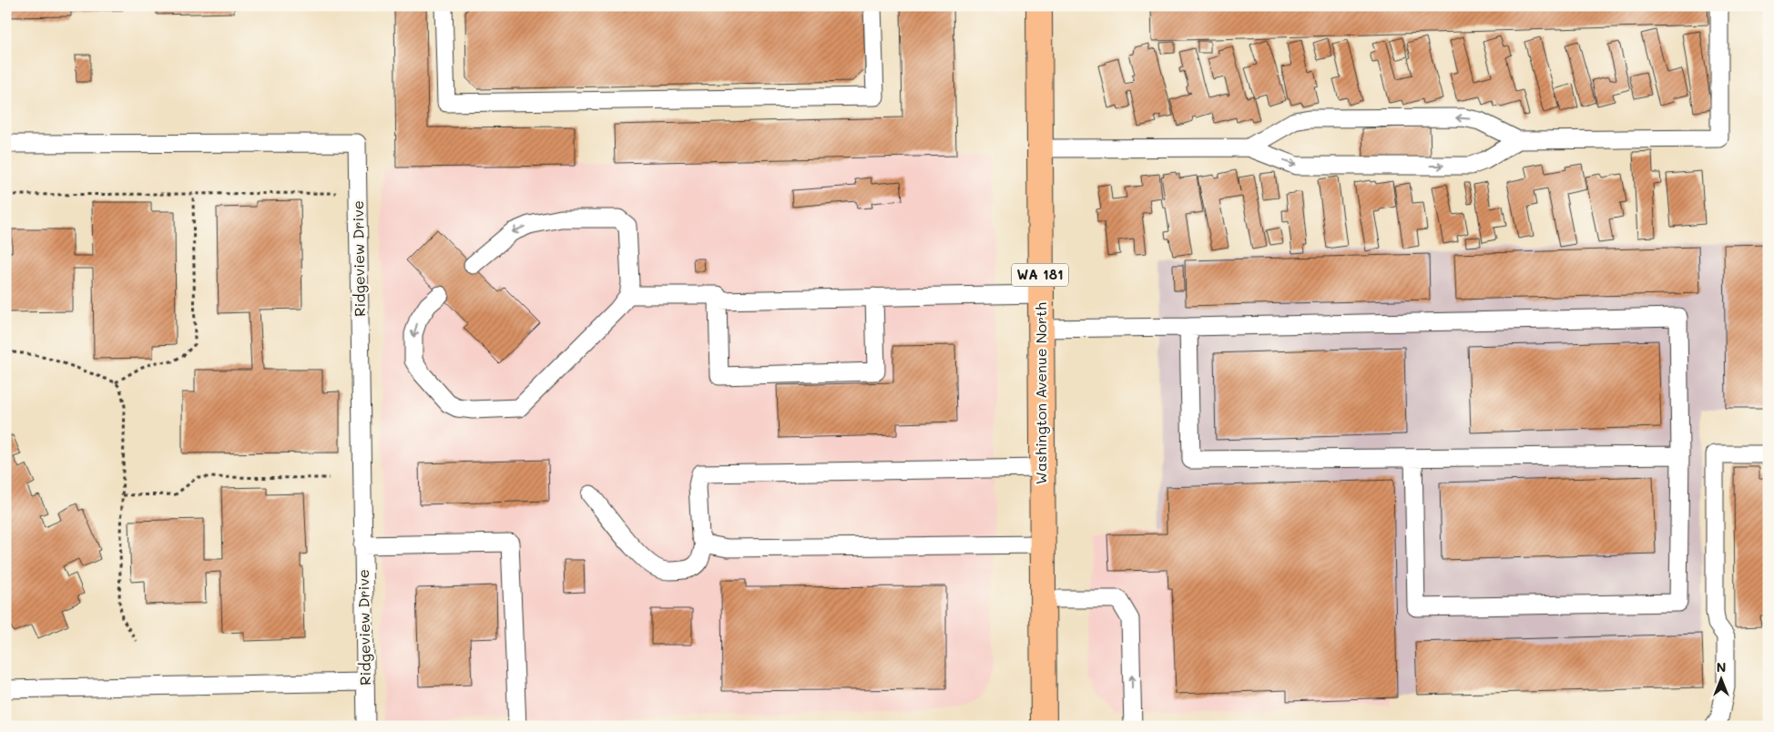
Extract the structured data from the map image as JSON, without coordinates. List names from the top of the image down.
{
  "streets": {
    "main road": ["WA 181", "Washington Avenue North"],
    "lane": ["Ridgeview Drive"]
  },
  "north": "top"
}
